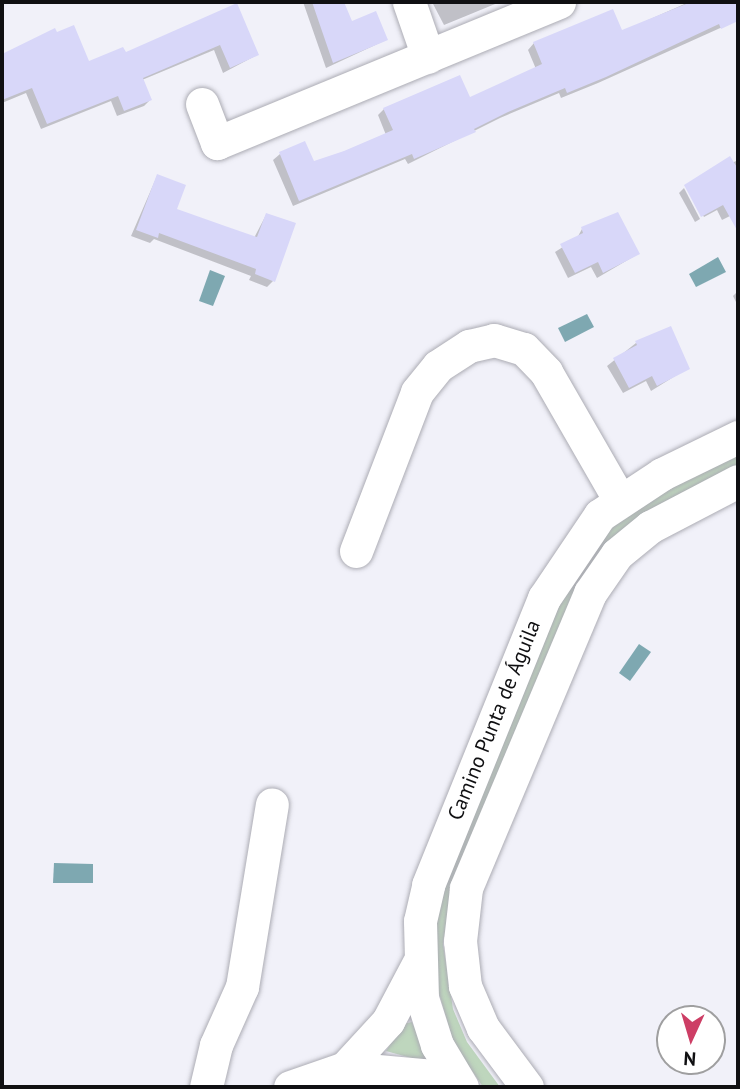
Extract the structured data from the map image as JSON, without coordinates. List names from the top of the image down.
{
  "streets": {
    "street": ["Camino Punta de Águila"]
  },
  "north": "bottom"
}
